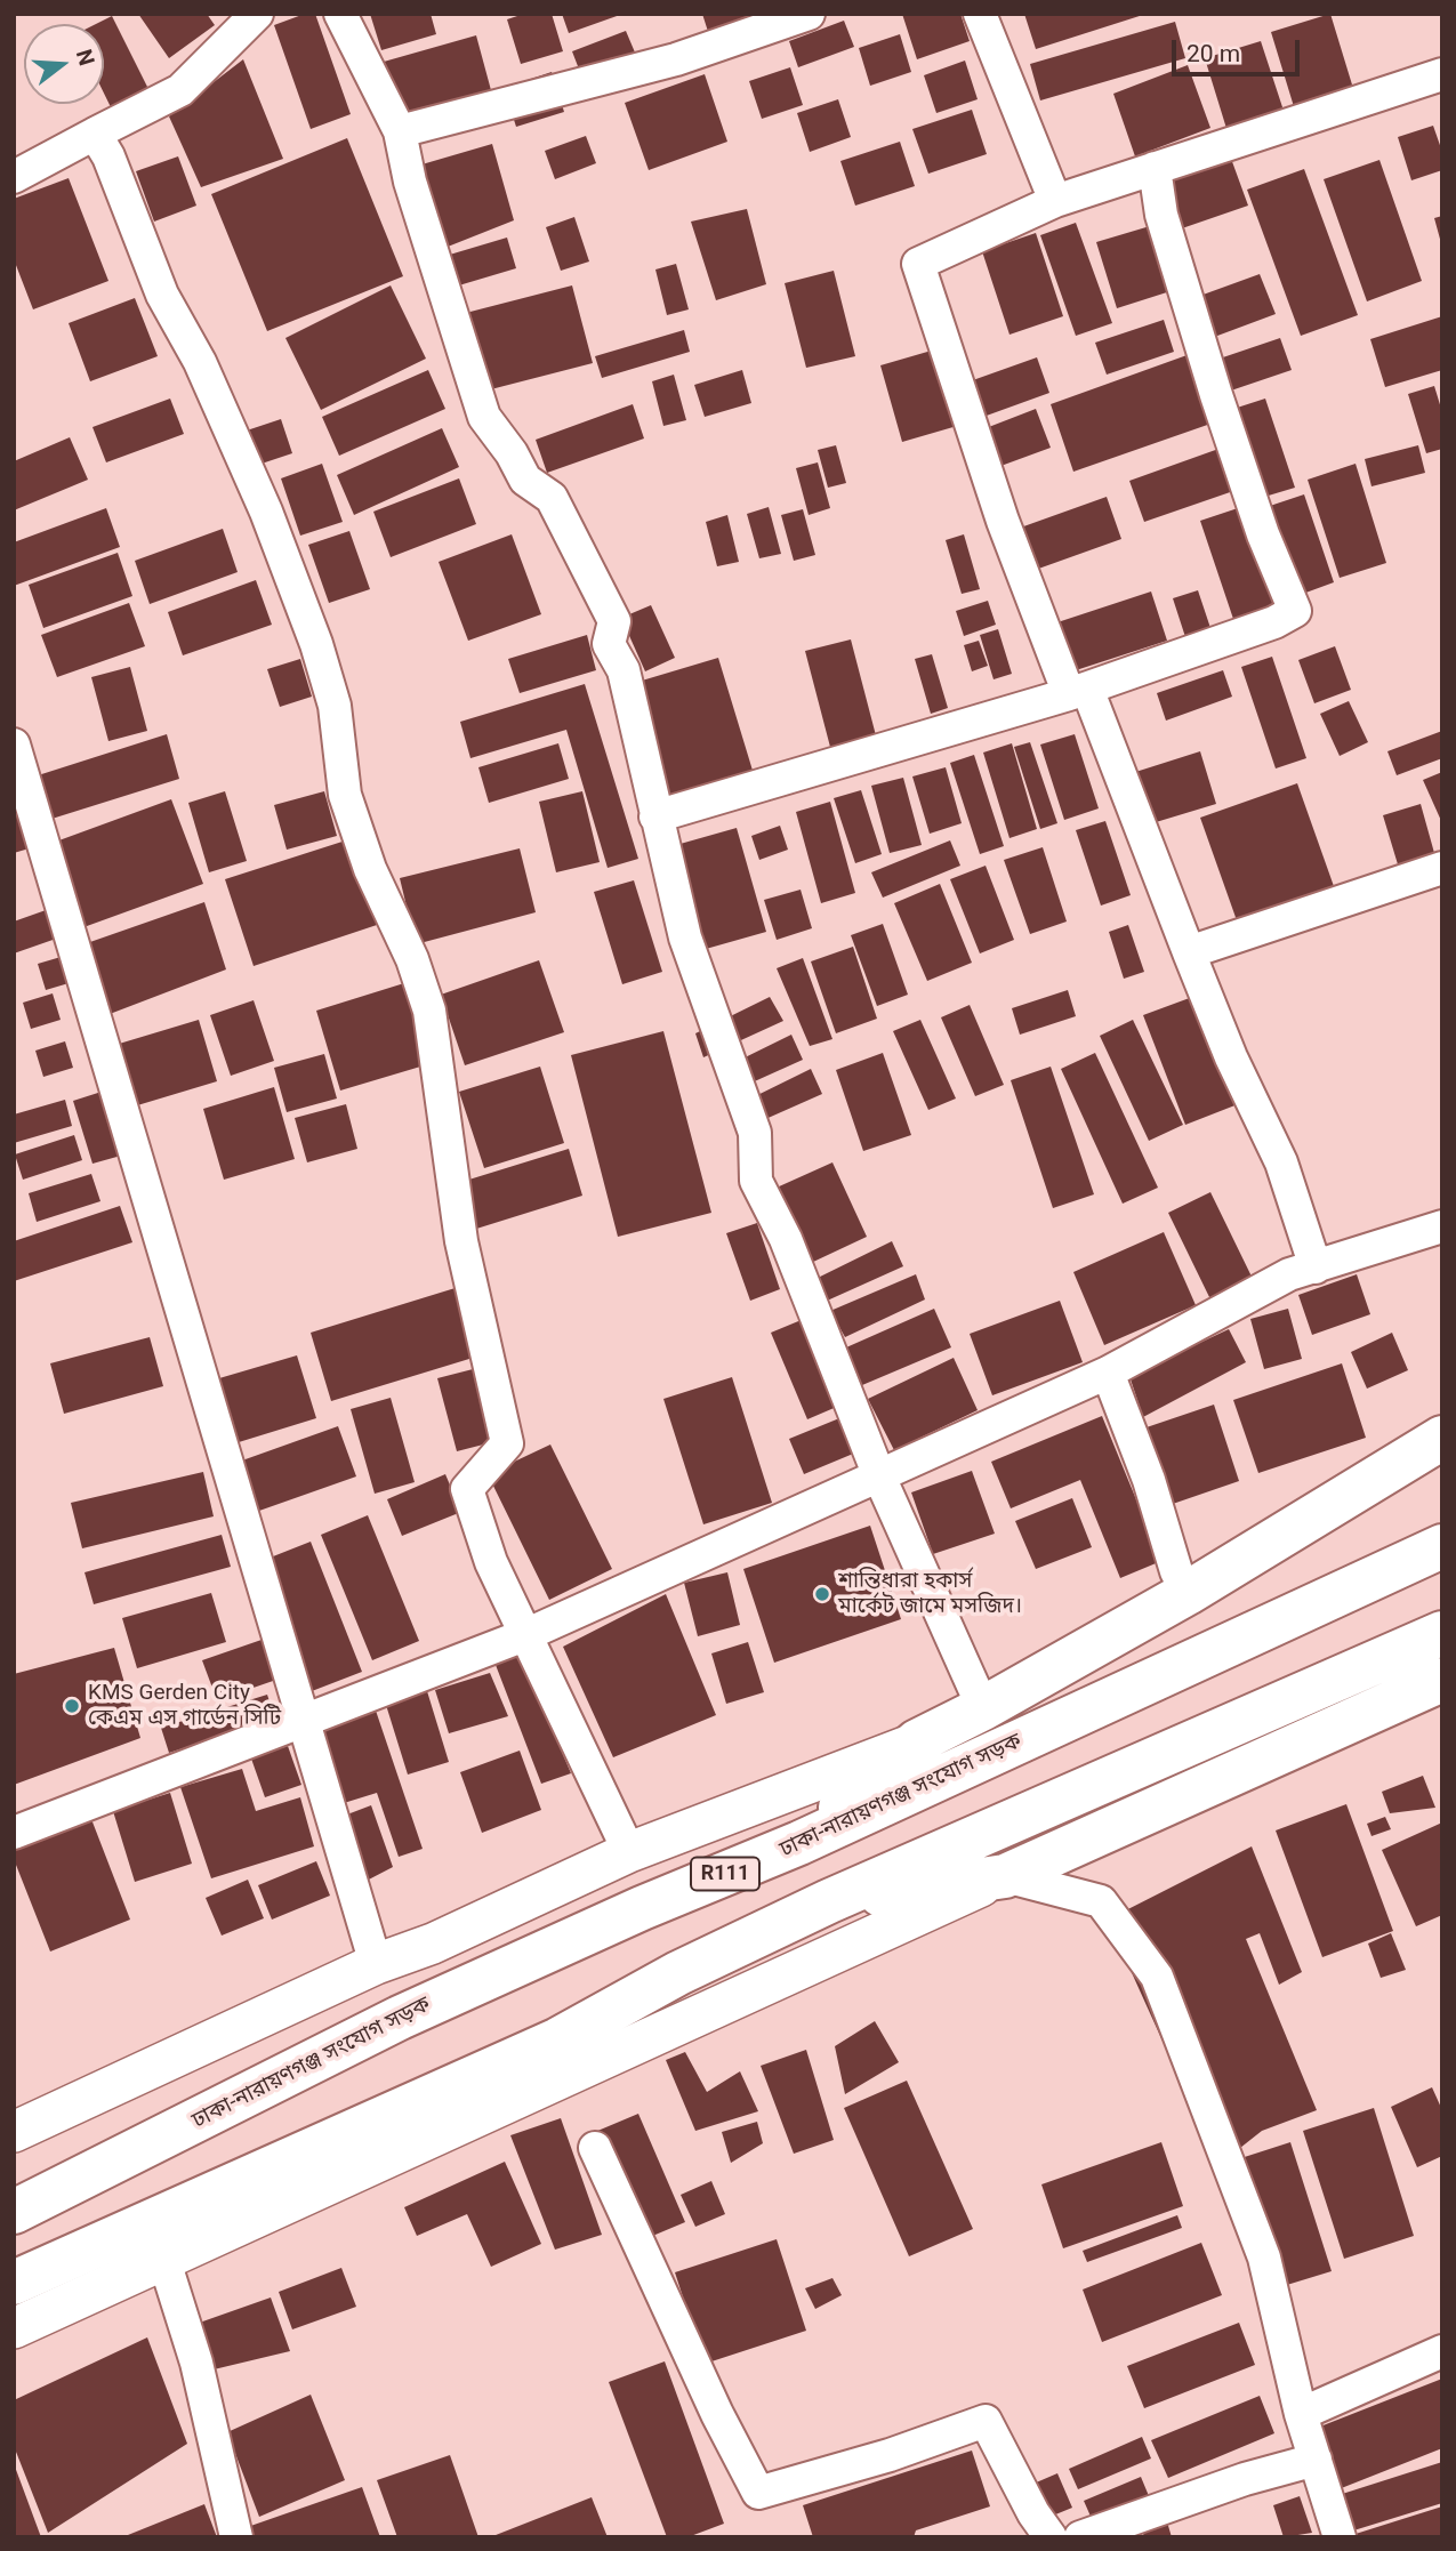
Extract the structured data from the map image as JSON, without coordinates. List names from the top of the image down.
{
  "streets": {
    "main road": ["ঢাকা-নারায়ণগঞ্জ সংযোগ সড়ক", "R111"]
  },
  "crossings": [
    ["ঢাকা-নারায়ণগঞ্জ সংযোগ সড়ক", "R111"]
  ],
  "places": ["শান্তিধারা হকার্স মার্কেট জামে মসজিদ।", "KMS Gerden City কেএম এস গার্ডেন সিটি"],
  "scale_bar": "20 m",
  "north": "right"
}
